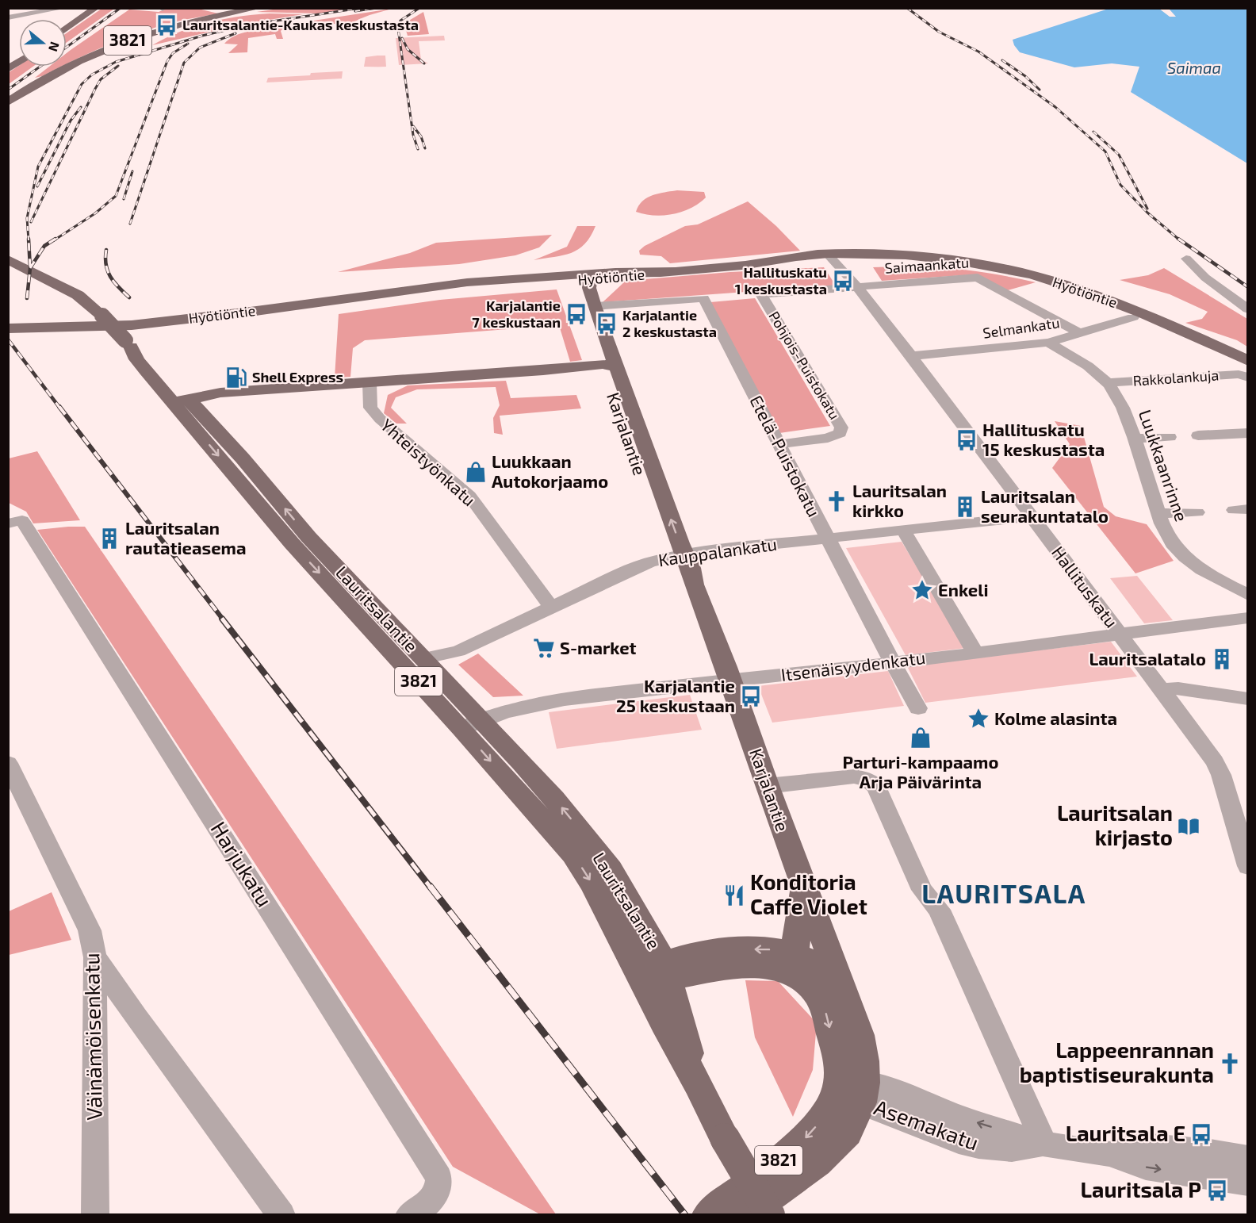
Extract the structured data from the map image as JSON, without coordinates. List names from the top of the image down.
{
  "streets": {
    "main road": [
      "3821",
      "Hyötiöntie",
      "Karjalantie",
      "Lauritsalantie"
    ],
    "street": [
      "Saimaankatu",
      "Selmankatu",
      "Pohjois-Puistokatu",
      "Rakkolankuja",
      "Etelä-Puistokatu",
      "Yhteistyönkatu",
      "Luukkaanrinne",
      "Kauppalankatu",
      "Hallituskatu",
      "Itsenäisyydenkatu",
      "Harjukatu",
      "Väinämöisenkatu",
      "Asemakatu"
    ]
  },
  "crossings": [
    ["3821", "Karjalantie"],
    ["3821", "Asemakatu"],
    ["Saimaankatu", "Selmankatu"],
    ["Saimaankatu", "Pohjois-Puistokatu"],
    ["Saimaankatu", "Hallituskatu"],
    ["Hyötiöntie", "Rakkolankuja"],
    ["Hyötiöntie", "Karjalantie"],
    ["Hyötiöntie", "Hallituskatu"],
    ["Selmankatu", "Luukkaanrinne"],
    ["Selmankatu", "Hallituskatu"],
    ["Pohjois-Puistokatu", "Etelä-Puistokatu"],
    ["Rakkolankuja", "Luukkaanrinne"],
    ["Karjalantie", "Etelä-Puistokatu"],
    ["Karjalantie", "Kauppalankatu"],
    ["Karjalantie", "Itsenäisyydenkatu"],
    ["Karjalantie", "Asemakatu"],
    ["Etelä-Puistokatu", "Kauppalankatu"],
    ["Etelä-Puistokatu", "Itsenäisyydenkatu"],
    ["Yhteistyönkatu", "Kauppalankatu"],
    ["Kauppalankatu", "Hallituskatu"],
    ["Kauppalankatu", "Lauritsalantie"],
    ["Hallituskatu", "Itsenäisyydenkatu"],
    ["Lauritsalantie", "Itsenäisyydenkatu"]
  ],
  "districts": ["LAURITSALA"],
  "water": ["Saimaa"],
  "places": {
    "bus stop": [
      "Lauritsalantie-Kaukas keskustasta",
      "Hallituskatu 1 keskustasta",
      "Karjalantie 7 keskustaan",
      "Karjalantie 2 keskustasta",
      "Hallituskatu 15 keskustasta",
      "Karjalantie 25 keskustaan",
      "Lauritsala E",
      "Lauritsala P"
    ],
    "fuel station": ["Shell Express"],
    "shop": ["Luukkaan Autokorjaamo", "Parturi-kampaamo Arja Päivärinta"],
    "church": ["Lauritsalan kirkko", "Lappeenrannan baptistiseurakunta"],
    "building": ["Lauritsalan seurakuntatalo", "Lauritsalan rautatieasema", "Lauritsalatalo"],
    "place": ["Enkeli", "Kolme alasinta"],
    "supermarket": ["S-market"],
    "library": ["Lauritsalan kirjasto"],
    "restaurant": ["Konditoria Caffe Violet"]
  },
  "north": "right"
}
